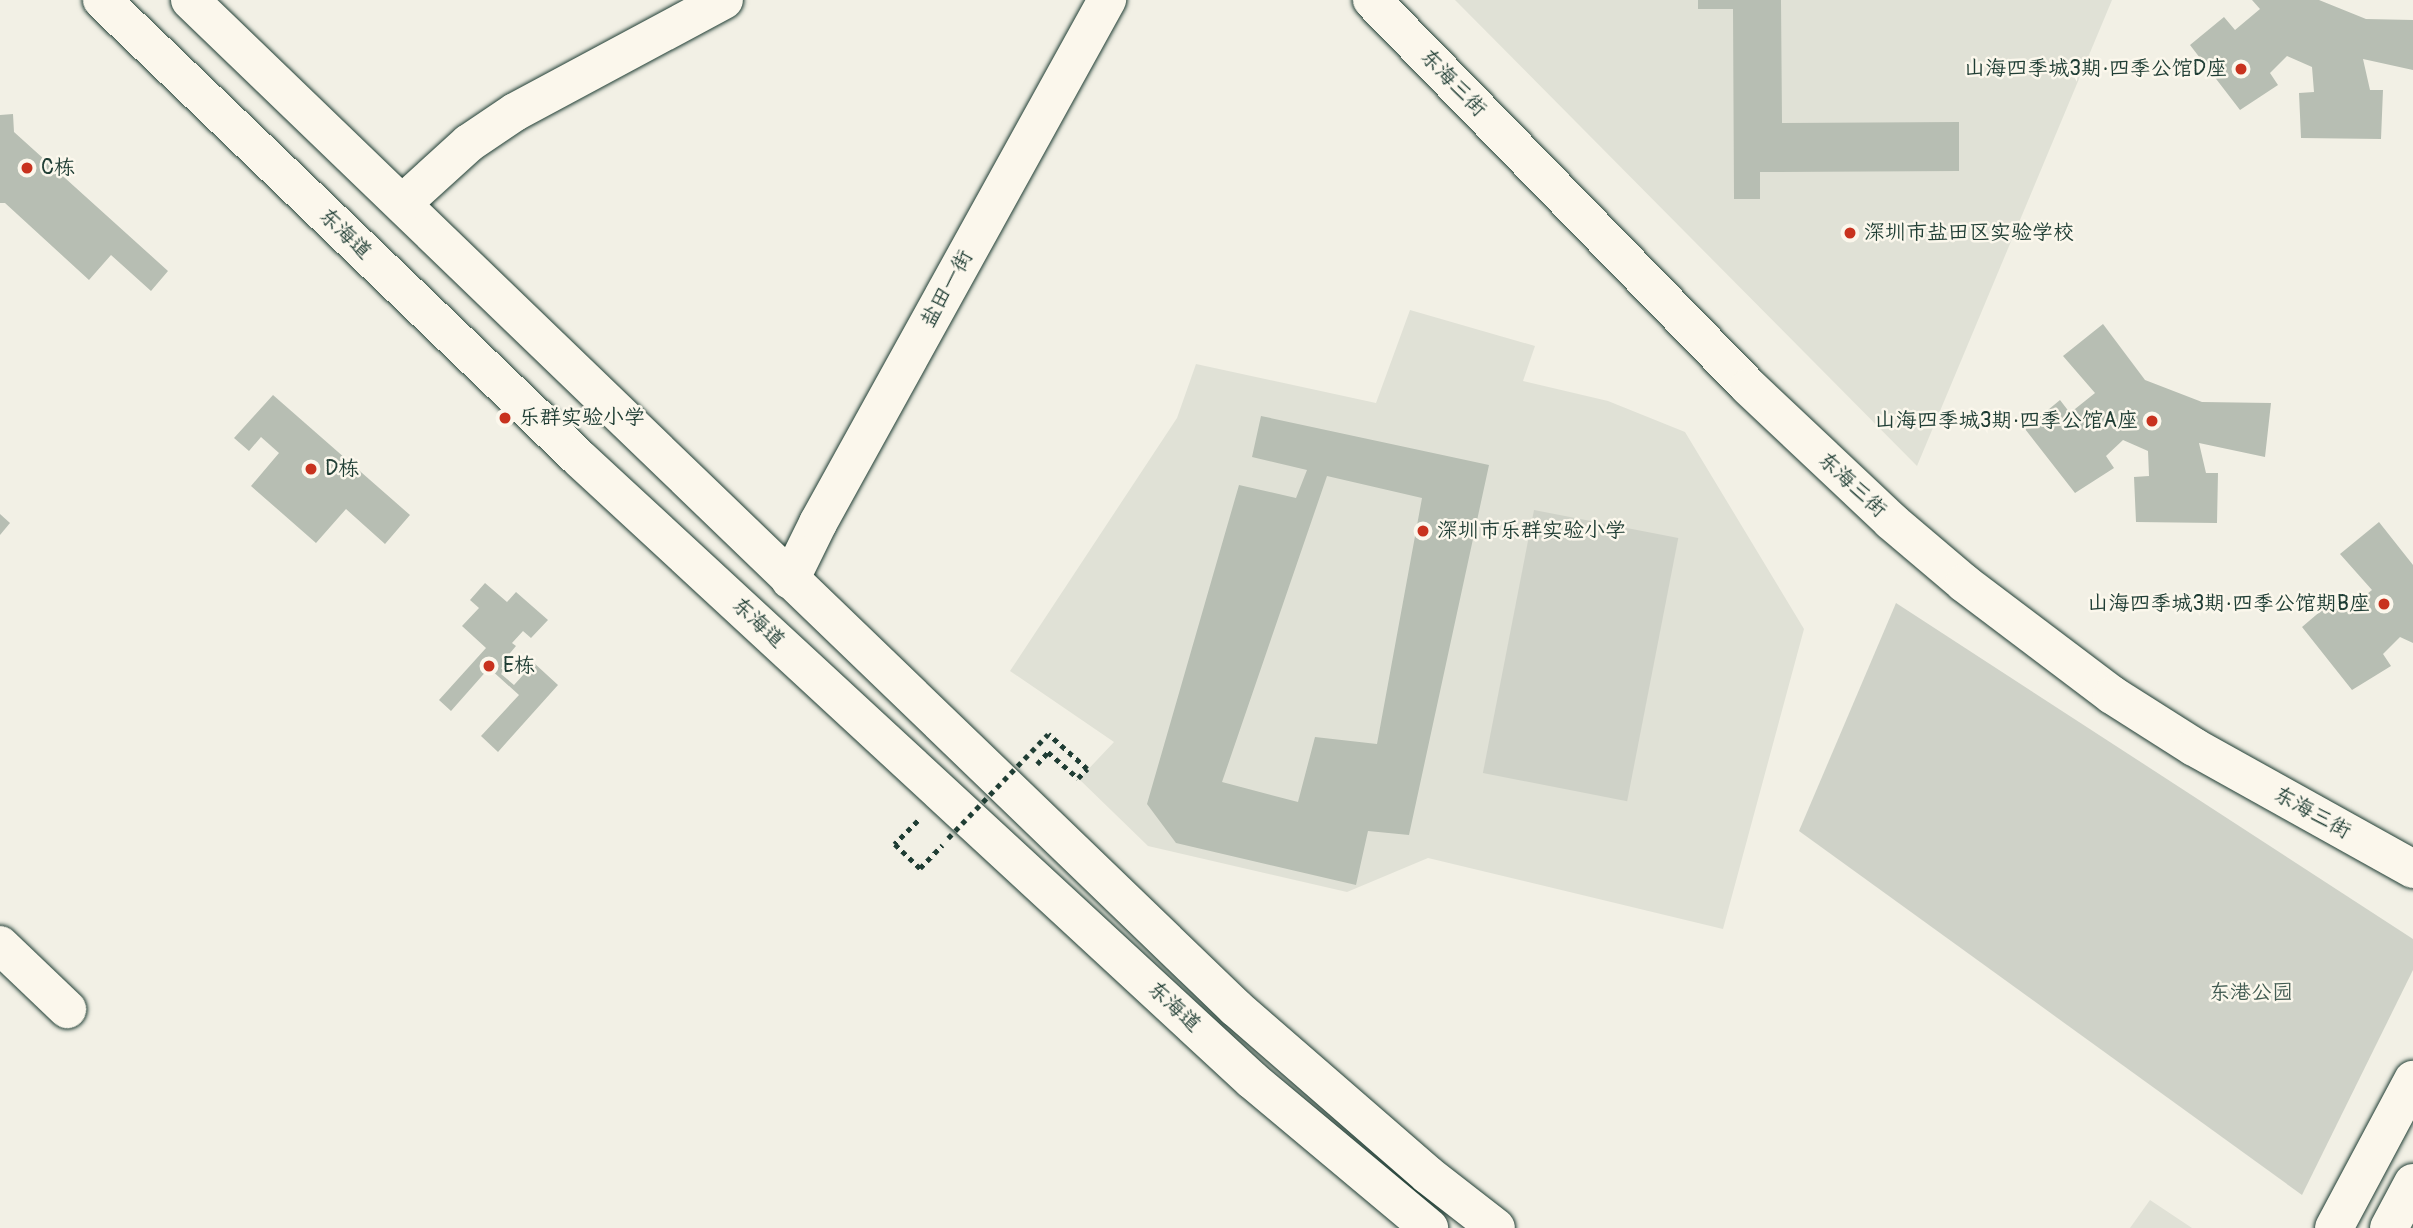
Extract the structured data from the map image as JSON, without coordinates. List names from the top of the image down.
{
  "streets": {
    "street": ["东海三街", "东海道", "盐田一街"]
  },
  "crossings": [
    ["东海道", "盐田一街"]
  ],
  "parks": ["东港公园"],
  "places": [
    "山海四季城3期·四季公馆D座",
    "C栋",
    "深圳市盐田区实验学校",
    "乐群实验小学",
    "山海四季城3期·四季公馆A座",
    "D栋",
    "深圳市乐群实验小学",
    "山海四季城3期·四季公馆期B座",
    "E栋"
  ]
}
